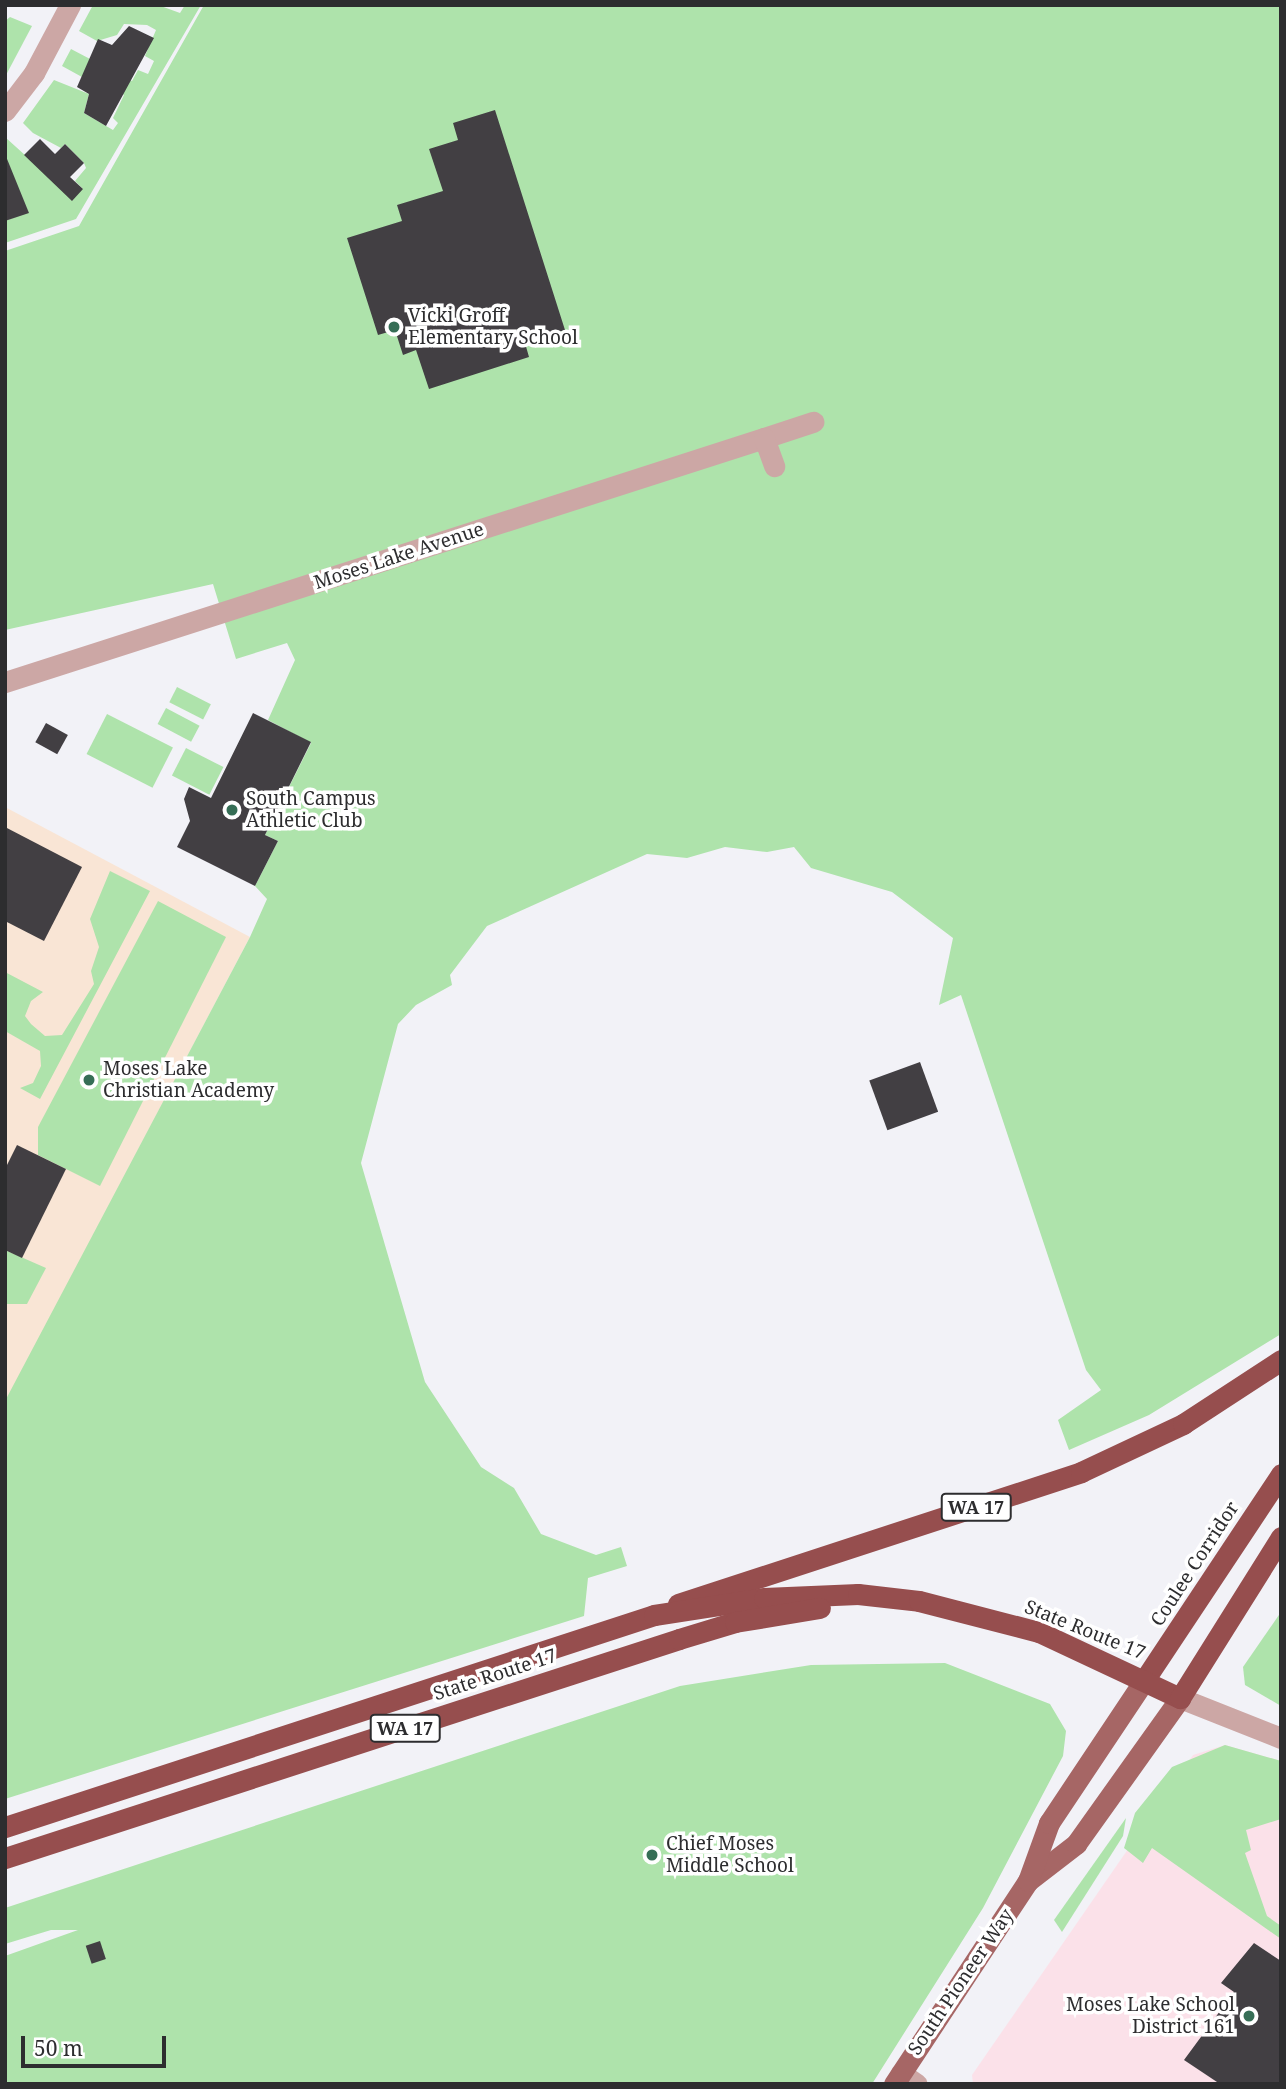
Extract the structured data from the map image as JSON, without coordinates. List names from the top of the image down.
{
  "streets": {
    "highway": ["WA 17", "Coulee Corridor", "State Route 17"],
    "main road": ["South Pioneer Way"],
    "street": ["Moses Lake Avenue"]
  },
  "crossings": [
    ["WA 17", "State Route 17"],
    ["Coulee Corridor", "State Route 17"],
    ["Coulee Corridor", "South Pioneer Way"],
    ["State Route 17", "South Pioneer Way"]
  ],
  "places": [
    "Vicki Groff Elementary School",
    "South Campus Athletic Club",
    "Moses Lake Christian Academy",
    "Chief Moses Middle School",
    "Moses Lake School District 161"
  ],
  "scale_bar": "50 m"
}
